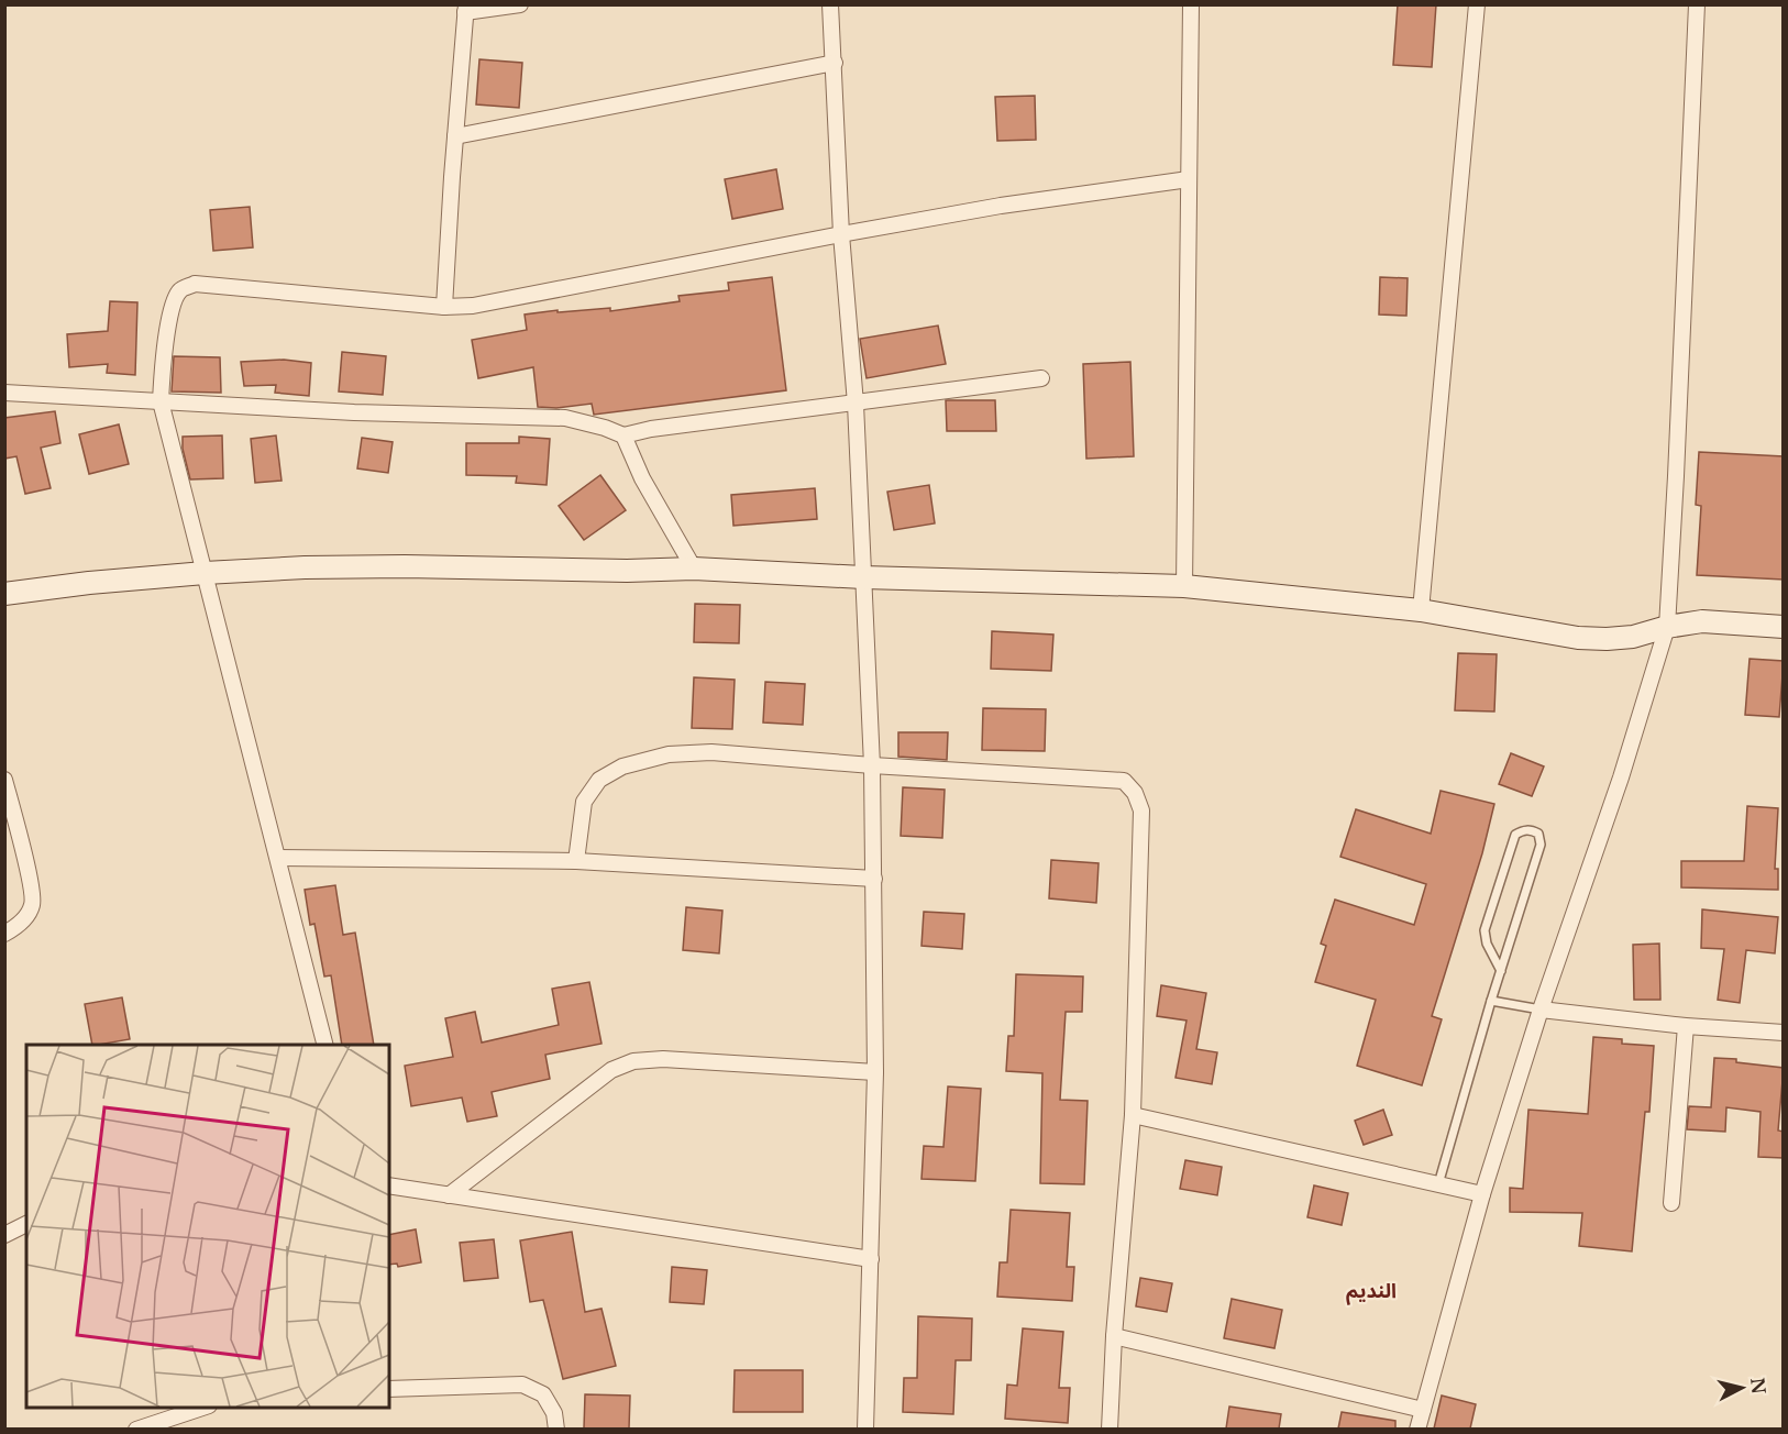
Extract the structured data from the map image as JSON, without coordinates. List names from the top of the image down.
{
  "districts": ["النديم"],
  "north": "right"
}
